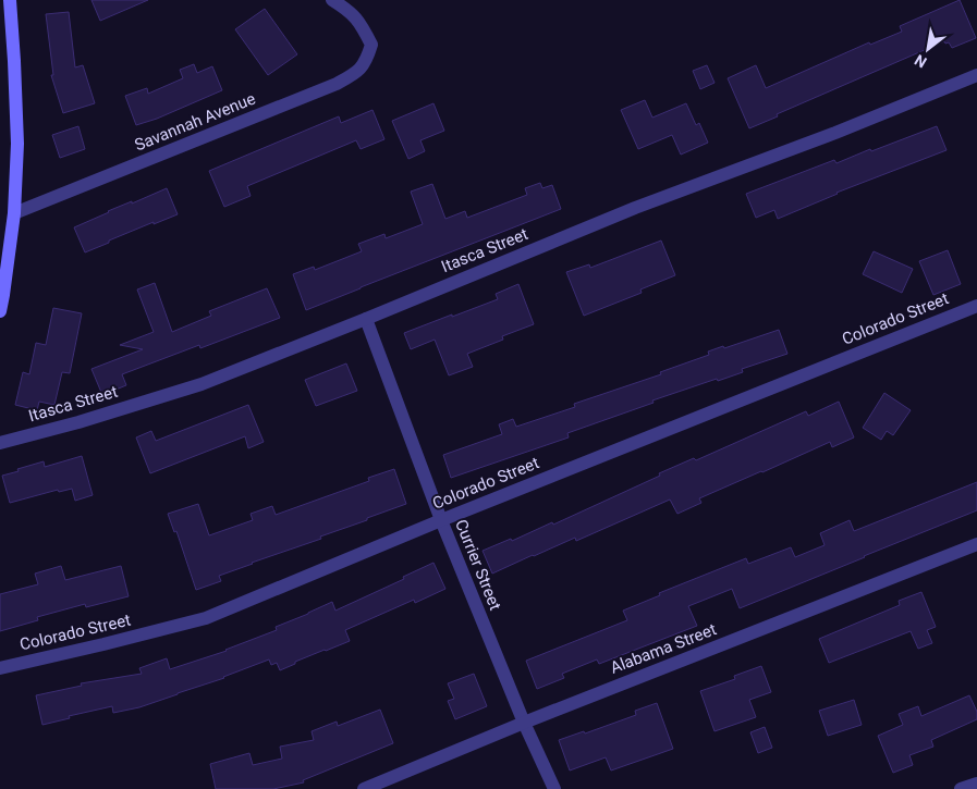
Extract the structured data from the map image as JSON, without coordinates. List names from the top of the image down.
{
  "streets": {
    "street": [
      "Savannah Avenue",
      "Itasca Street",
      "Colorado Street",
      "Currier Street",
      "Alabama Street"
    ]
  },
  "crossings": [
    ["Itasca Street", "Currier Street"],
    ["Colorado Street", "Currier Street"],
    ["Currier Street", "Alabama Street"]
  ],
  "north": "bottom left"
}
